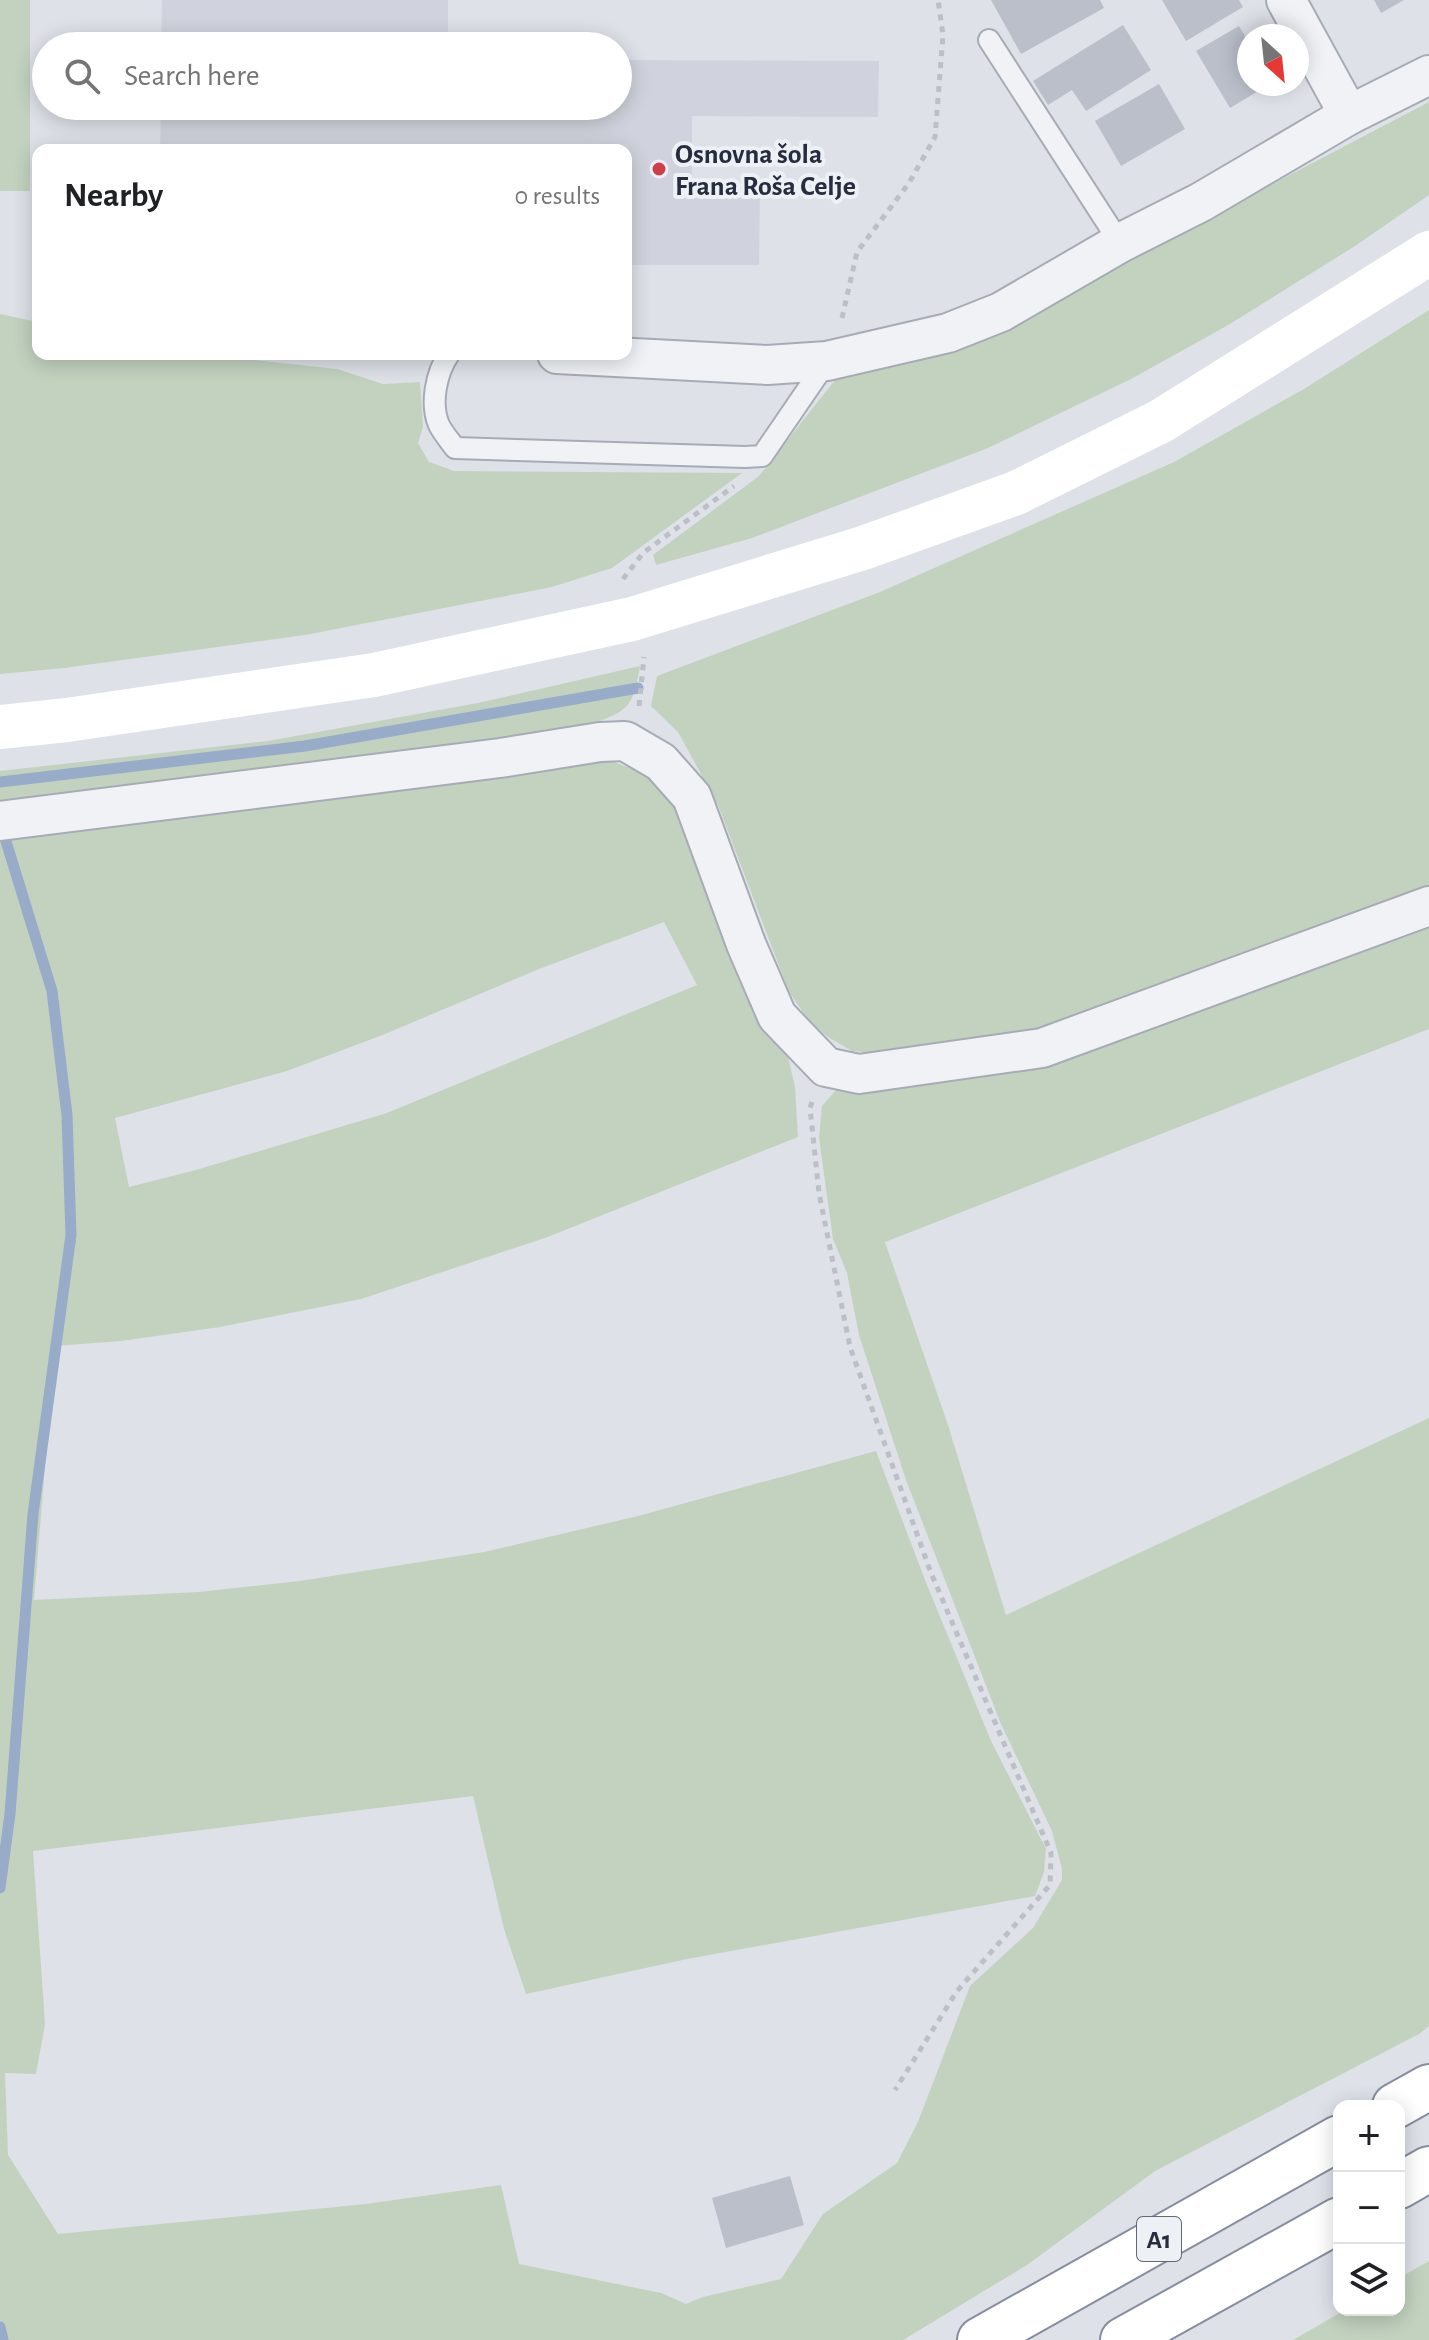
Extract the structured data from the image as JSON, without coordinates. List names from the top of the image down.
{
  "streets": {
    "main road": ["A1"]
  },
  "places": ["Osnovna šola Frana Roša Celje"],
  "north": "bottom right",
  "page": {
    "search": "Search here",
    "heading": ["Nearby", "0 results"],
    "map_buttons": ["+", "−"]
  }
}
